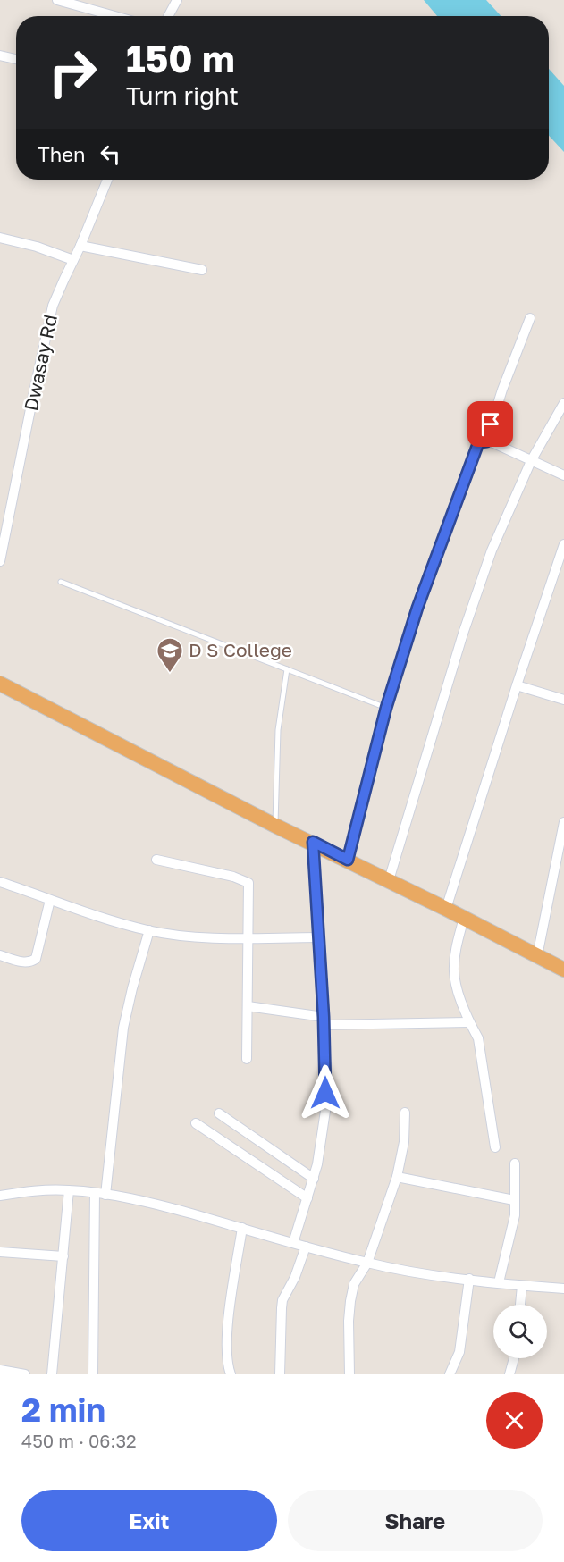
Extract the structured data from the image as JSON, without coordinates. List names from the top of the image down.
{
  "streets": {
    "street": ["Dwasay Rd"]
  },
  "places": {
    "school or university": ["D S College"]
  },
  "page": {
    "turn": ["150 m", "Turn right"],
    "then": "Then",
    "heading": ["2 min", "450 m · 06:32"],
    "buttons": ["Exit", "Share"]
  }
}
